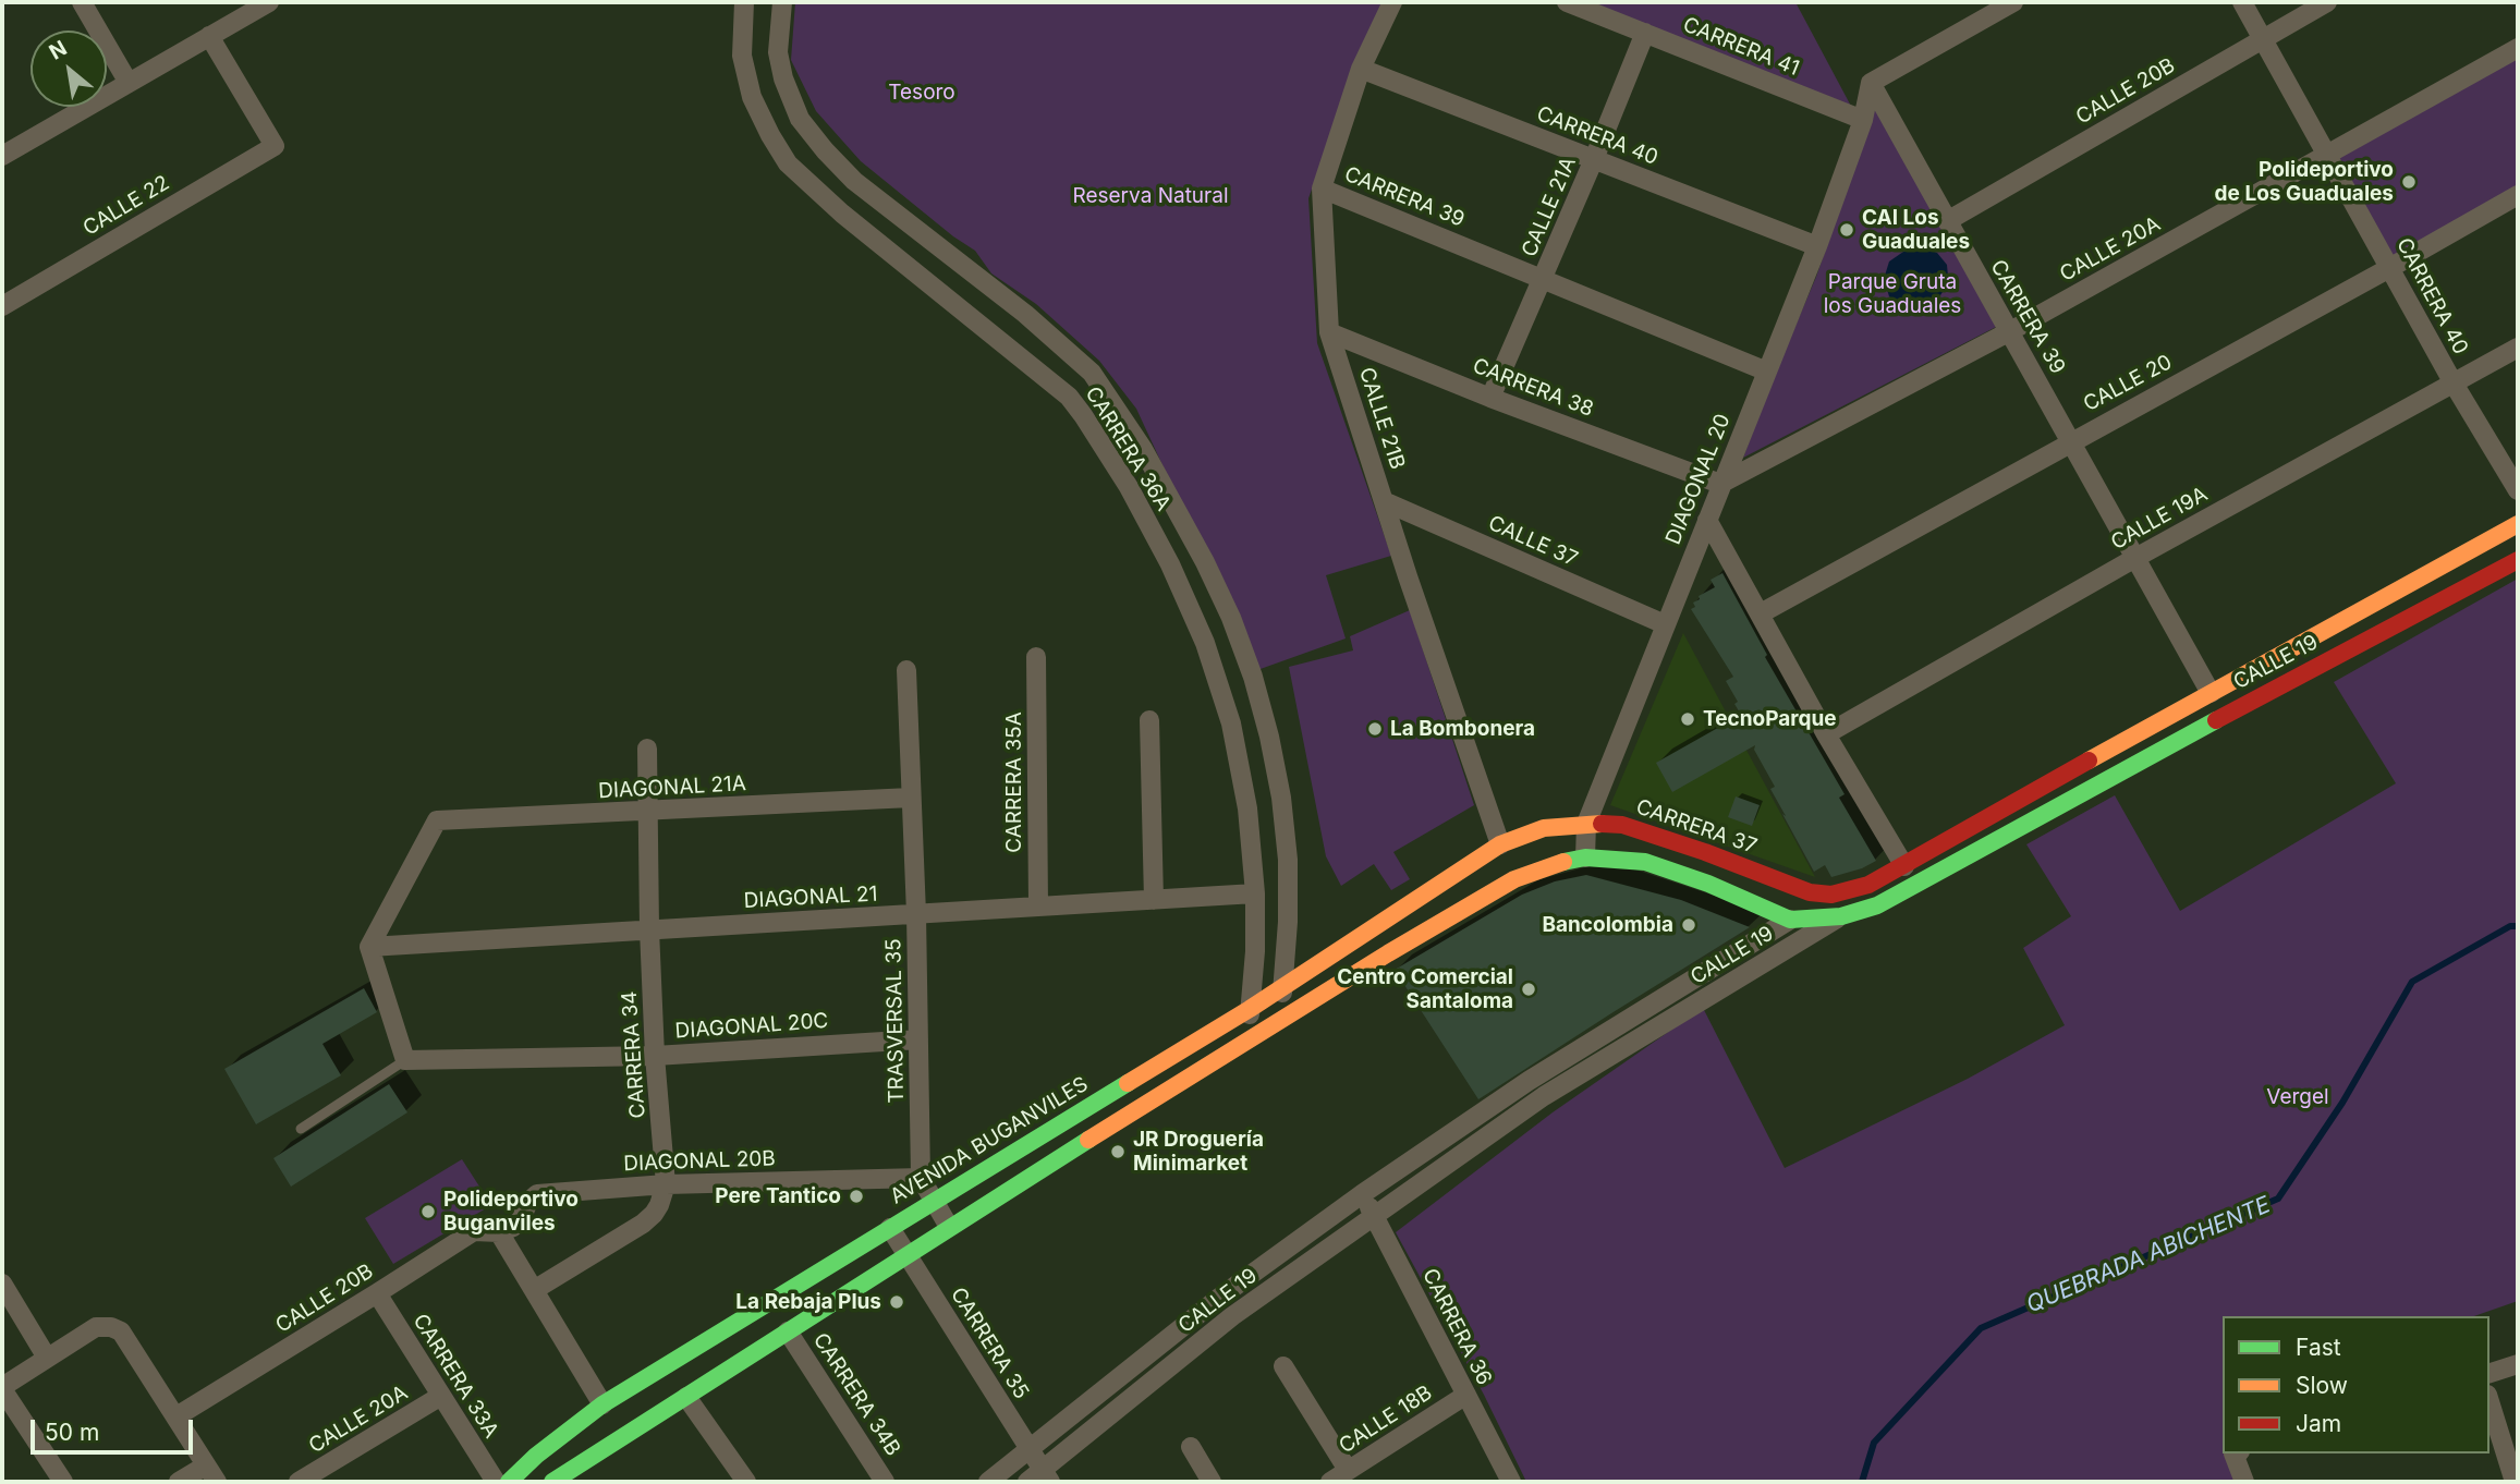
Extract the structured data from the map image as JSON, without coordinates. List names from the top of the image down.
{
  "streets": {
    "main road": ["CALLE 19", "CARRERA 37", "AVENIDA BUGANVILES"],
    "street": [
      "CARRERA 41",
      "CALLE 20B",
      "CARRERA 40",
      "CARRERA 39",
      "CALLE 22",
      "CALLE 21A",
      "CALLE 20A",
      "CALLE 20",
      "CARRERA 38",
      "CALLE 21B",
      "CARRERA 36A",
      "DIAGONAL 20",
      "CALLE 19A",
      "CALLE 37",
      "CARRERA 35A",
      "DIAGONAL 21A",
      "DIAGONAL 21",
      "TRASVERSAL 35",
      "DIAGONAL 20C",
      "CARRERA 34",
      "DIAGONAL 20B",
      "CARRERA 36",
      "CARRERA 35",
      "CARRERA 33A",
      "CARRERA 34B",
      "CALLE 18B"
    ]
  },
  "crossings": [
    ["CARRERA 41", "CALLE 21A"],
    ["CARRERA 41", "DIAGONAL 20"],
    ["CALLE 20B", "CARRERA 40"],
    ["CALLE 20B", "CARRERA 39"],
    ["CALLE 20B", "DIAGONAL 20B"],
    ["CALLE 20B", "CARRERA 33A"],
    ["CARRERA 40", "CALLE 21A"],
    ["CARRERA 40", "CALLE 20A"],
    ["CARRERA 40", "CALLE 20"],
    ["CARRERA 40", "CALLE 21B"],
    ["CARRERA 40", "DIAGONAL 20"],
    ["CARRERA 40", "CALLE 19A"],
    ["CARRERA 39", "CALLE 21A"],
    ["CARRERA 39", "CALLE 20A"],
    ["CARRERA 39", "CALLE 20"],
    ["CARRERA 39", "CALLE 21B"],
    ["CARRERA 39", "DIAGONAL 20"],
    ["CARRERA 39", "CALLE 19A"],
    ["CARRERA 39", "CALLE 19"],
    ["CALLE 21A", "CARRERA 38"],
    ["CALLE 20A", "CARRERA 38"],
    ["CALLE 20A", "DIAGONAL 20"],
    ["CALLE 20A", "CARRERA 33A"],
    ["CARRERA 38", "CALLE 21B"],
    ["CARRERA 38", "DIAGONAL 20"],
    ["CALLE 21B", "CALLE 37"],
    ["CALLE 21B", "CARRERA 37"],
    ["CALLE 21B", "AVENIDA BUGANVILES"],
    ["CARRERA 36A", "DIAGONAL 21"],
    ["CARRERA 36A", "AVENIDA BUGANVILES"],
    ["DIAGONAL 20", "CALLE 37"],
    ["DIAGONAL 20", "CARRERA 37"],
    ["CALLE 19", "CARRERA 37"],
    ["CALLE 19", "CARRERA 36"],
    ["CALLE 19", "CARRERA 35"],
    ["CARRERA 35A", "DIAGONAL 21"],
    ["DIAGONAL 21A", "DIAGONAL 21"],
    ["DIAGONAL 21A", "TRASVERSAL 35"],
    ["DIAGONAL 21A", "CARRERA 34"],
    ["CARRERA 37", "AVENIDA BUGANVILES"],
    ["DIAGONAL 21", "TRASVERSAL 35"],
    ["DIAGONAL 21", "CARRERA 34"],
    ["TRASVERSAL 35", "DIAGONAL 20C"],
    ["TRASVERSAL 35", "DIAGONAL 20B"],
    ["DIAGONAL 20C", "CARRERA 34"],
    ["CARRERA 34", "DIAGONAL 20B"],
    ["AVENIDA BUGANVILES", "CARRERA 35"],
    ["CARRERA 36", "CALLE 18B"]
  ],
  "water": ["QUEBRADA ABICHENTE"],
  "parks": [
    "Tesoro",
    "Reserva Natural",
    "Parque Gruta los Guaduales",
    "Vergel"
  ],
  "places": [
    "Polideportivo de Los Guaduales",
    "CAI Los Guaduales",
    "TecnoParque",
    "La Bombonera",
    "Bancolombia",
    "Centro Comercial Santaloma",
    "JR Droguería Minimarket",
    "Pere Tantico",
    "Polideportivo Buganviles",
    "La Rebaja Plus"
  ],
  "legend": ["Fast", "Slow", "Jam"],
  "scale_bar": "50 m",
  "north": "top left"
}
